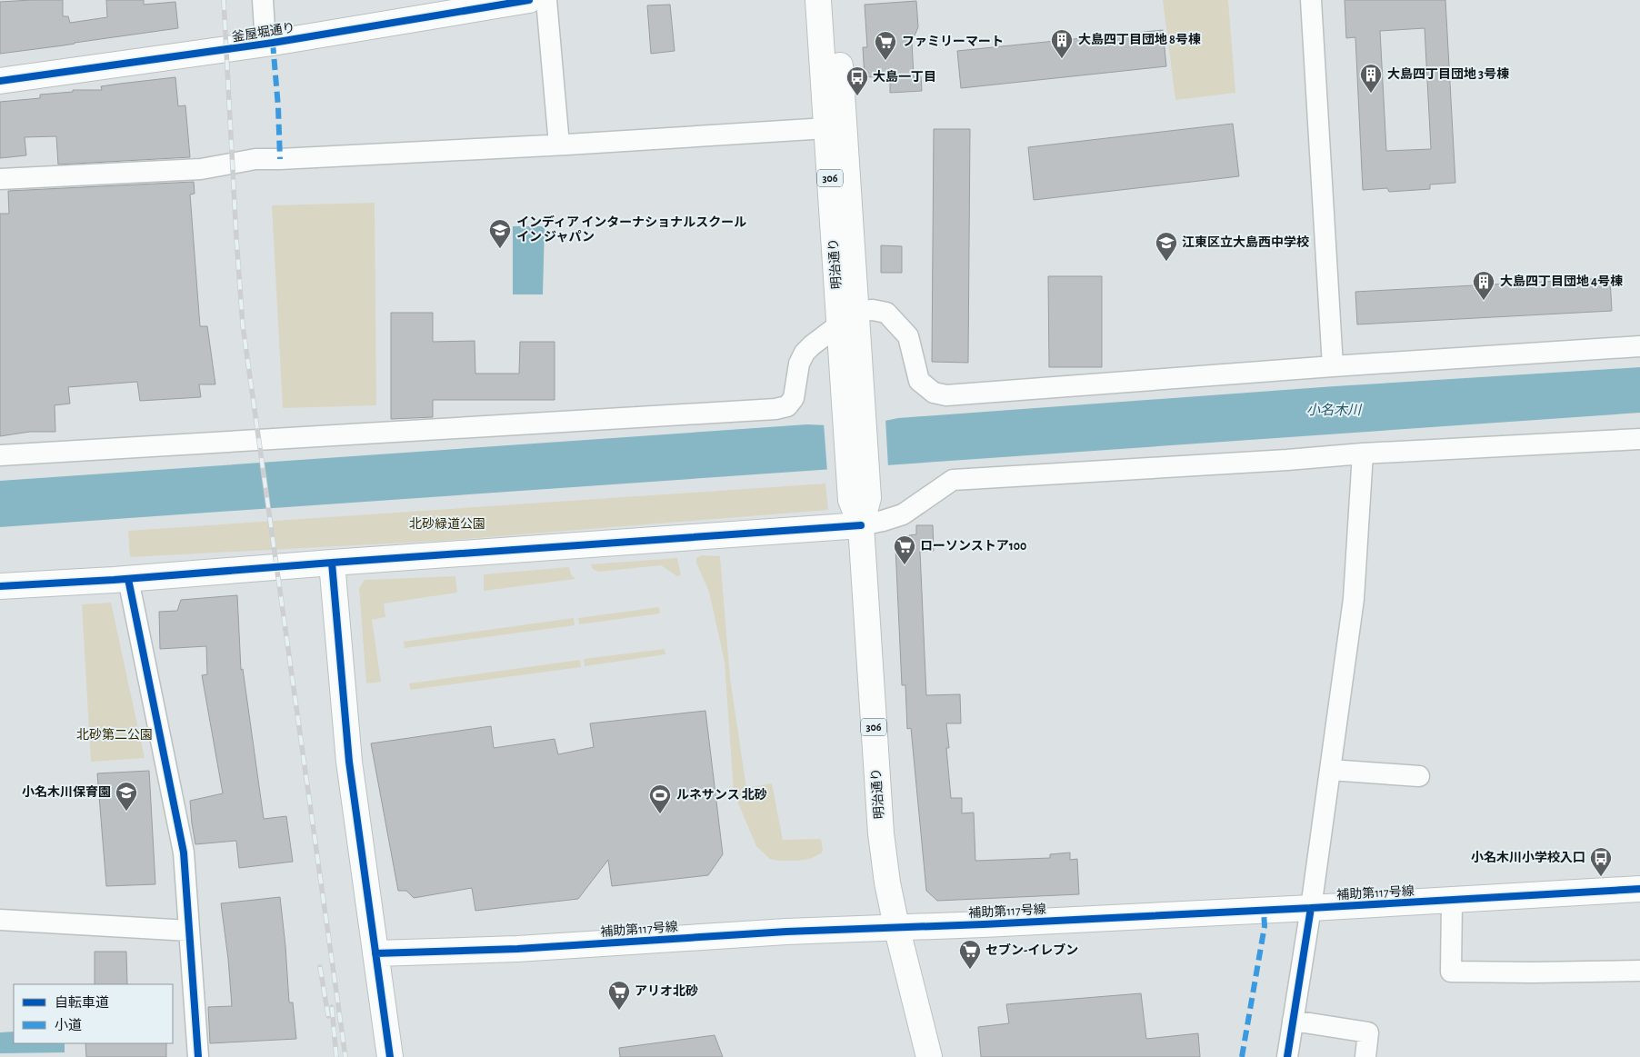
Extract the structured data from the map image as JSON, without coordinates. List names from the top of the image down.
{
  "streets": {
    "street": [
      "釜屋堀通り",
      "306",
      "明治通り",
      "補助第117号線"
    ]
  },
  "crossings": [
    ["明治通り", "補助第117号線"]
  ],
  "water": ["小名木川"],
  "parks": ["北砂緑道公園", "北砂第二公園"],
  "places": {
    "building": ["大島四丁目団地 8号棟", "大島四丁目団地 3号棟", "大島四丁目団地 4号棟"],
    "supermarket": [
      "ファミリーマート",
      "ローソンストア100",
      "セブン-イレブン",
      "アリオ北砂"
    ],
    "bus stop": ["大島一丁目", "小名木川小学校入口"],
    "school or university": ["インディア インターナショナルスクール イン ジャパン", "江東区立大島西中学校", "小名木川保育園"],
    "sports": ["ルネサンス 北砂"]
  },
  "legend": ["自転車道", "小道"]
}
